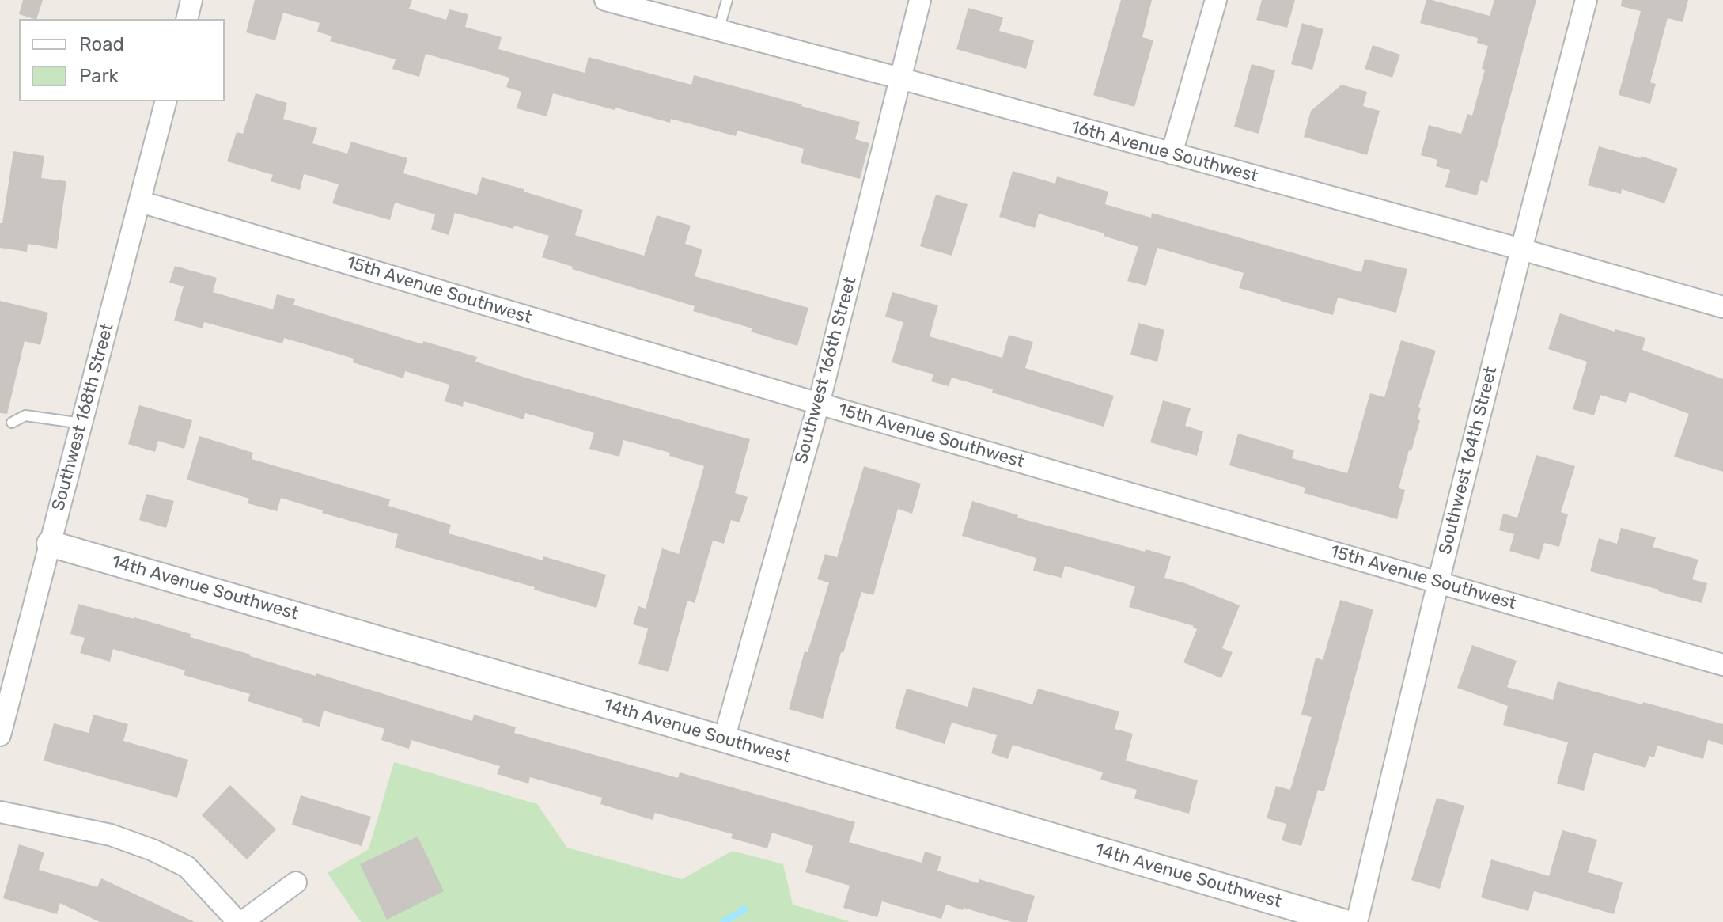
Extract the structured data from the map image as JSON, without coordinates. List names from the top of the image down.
{
  "streets": {
    "street": [
      "16th Avenue Southwest",
      "15th Avenue Southwest",
      "Southwest 166th Street",
      "Southwest 168th Street",
      "Southwest 164th Street",
      "14th Avenue Southwest"
    ]
  },
  "crossings": [
    ["16th Avenue Southwest", "Southwest 166th Street"],
    ["16th Avenue Southwest", "Southwest 164th Street"],
    ["15th Avenue Southwest", "Southwest 166th Street"],
    ["15th Avenue Southwest", "Southwest 168th Street"],
    ["15th Avenue Southwest", "Southwest 164th Street"],
    ["Southwest 166th Street", "14th Avenue Southwest"],
    ["Southwest 168th Street", "14th Avenue Southwest"]
  ],
  "legend": ["Road", "Park"]
}
